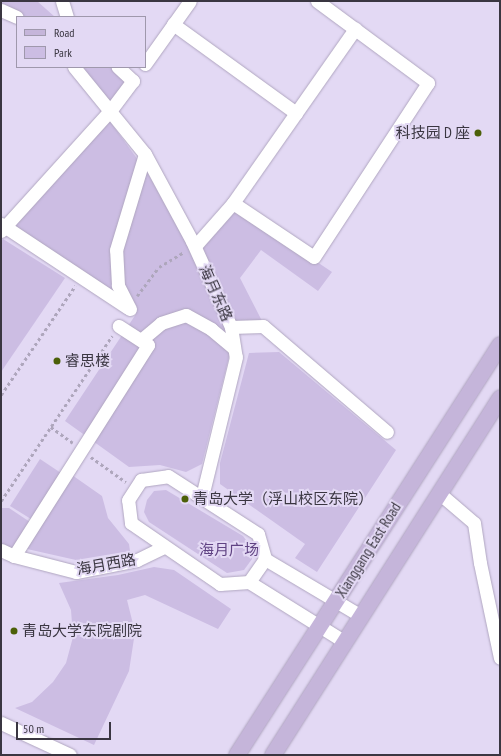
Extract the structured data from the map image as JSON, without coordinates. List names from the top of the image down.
{
  "streets": {
    "main road": ["Xianggang East Road"],
    "street": ["海月东路", "海月西路"]
  },
  "parks": ["海月广场"],
  "places": [
    "科技园 D 座",
    "睿思楼",
    "青岛大学（浮山校区东院）",
    "青岛大学东院剧院"
  ],
  "legend": ["Road", "Park"],
  "scale_bar": "50 m"
}
